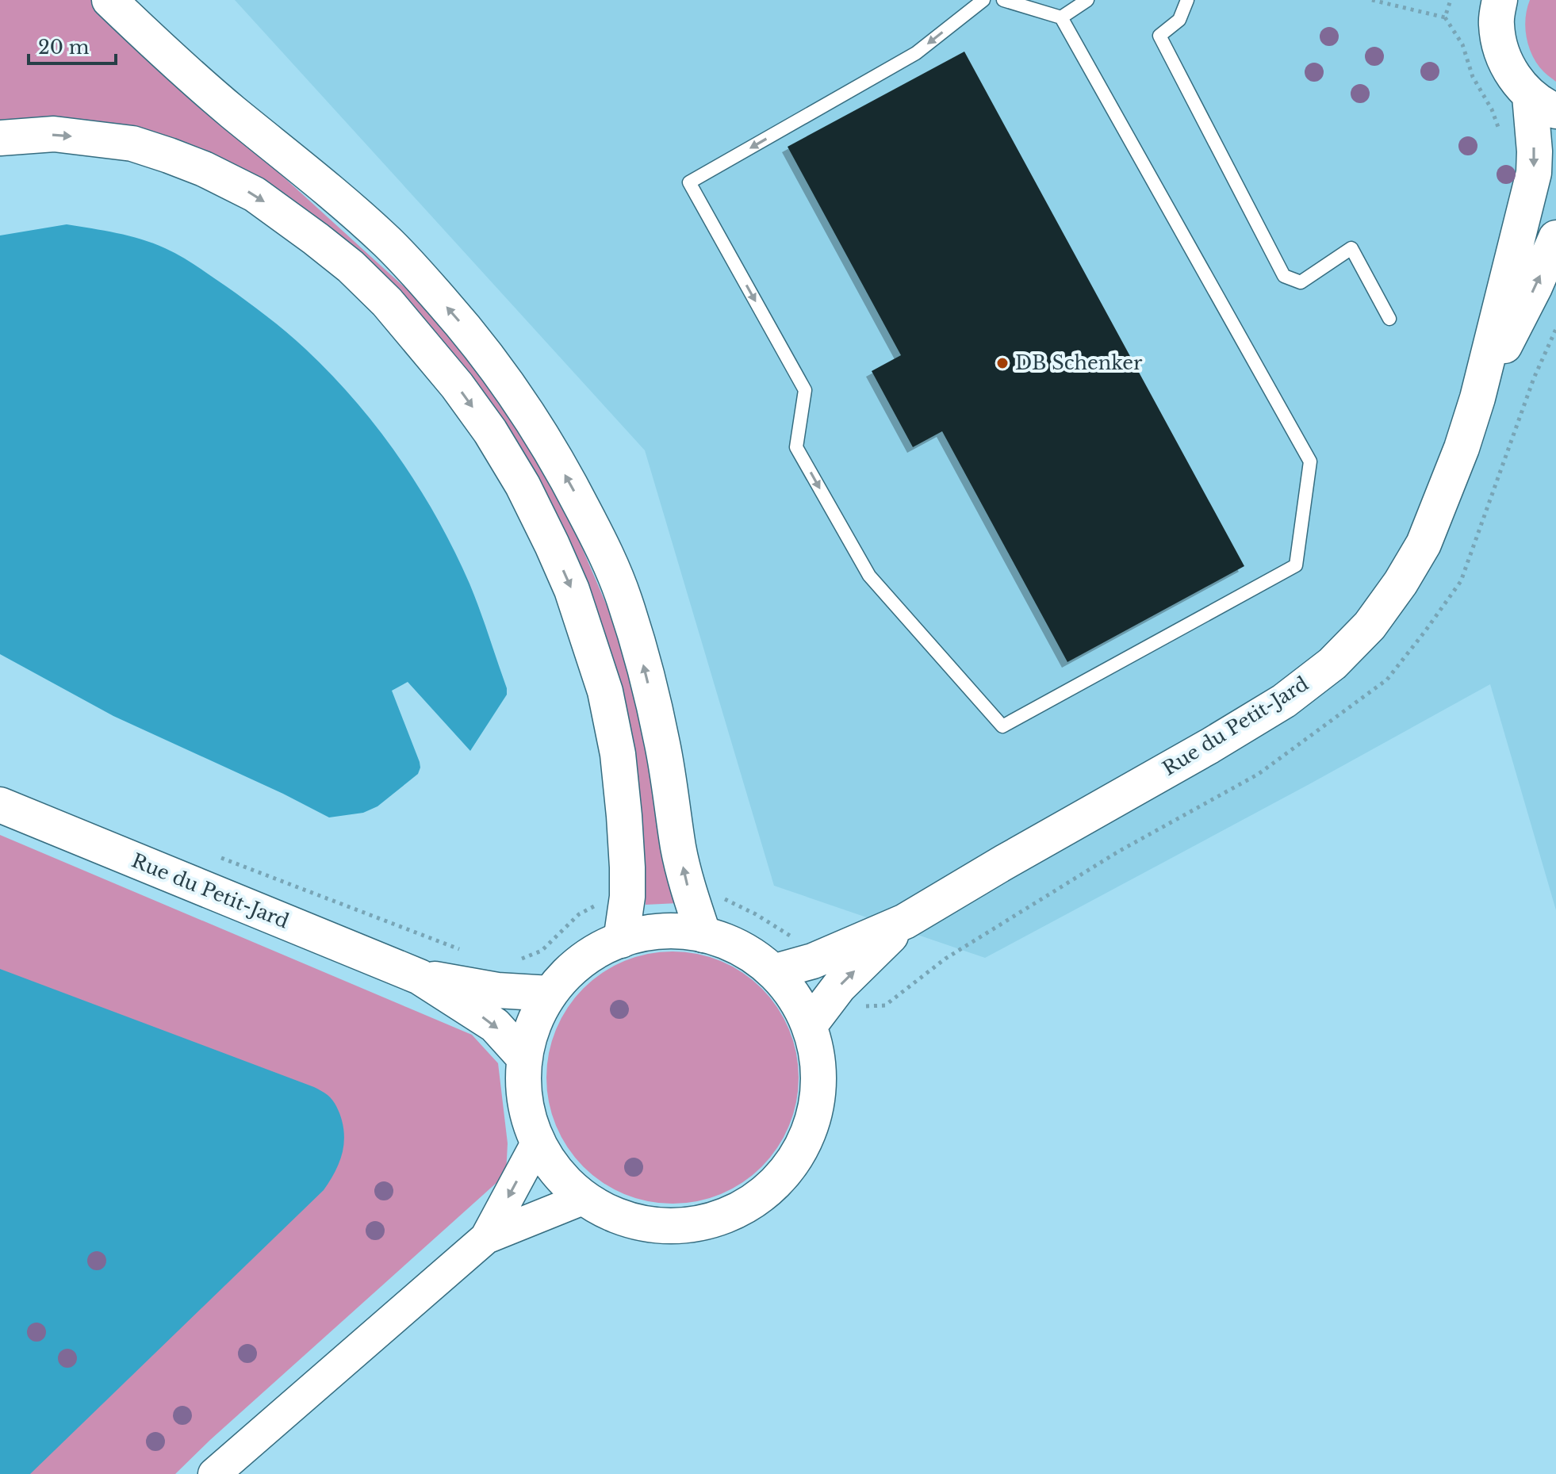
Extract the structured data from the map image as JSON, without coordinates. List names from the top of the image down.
{
  "streets": {
    "main road": ["Rue du Petit-Jard"]
  },
  "places": ["DB Schenker"],
  "scale_bar": "20 m"
}
